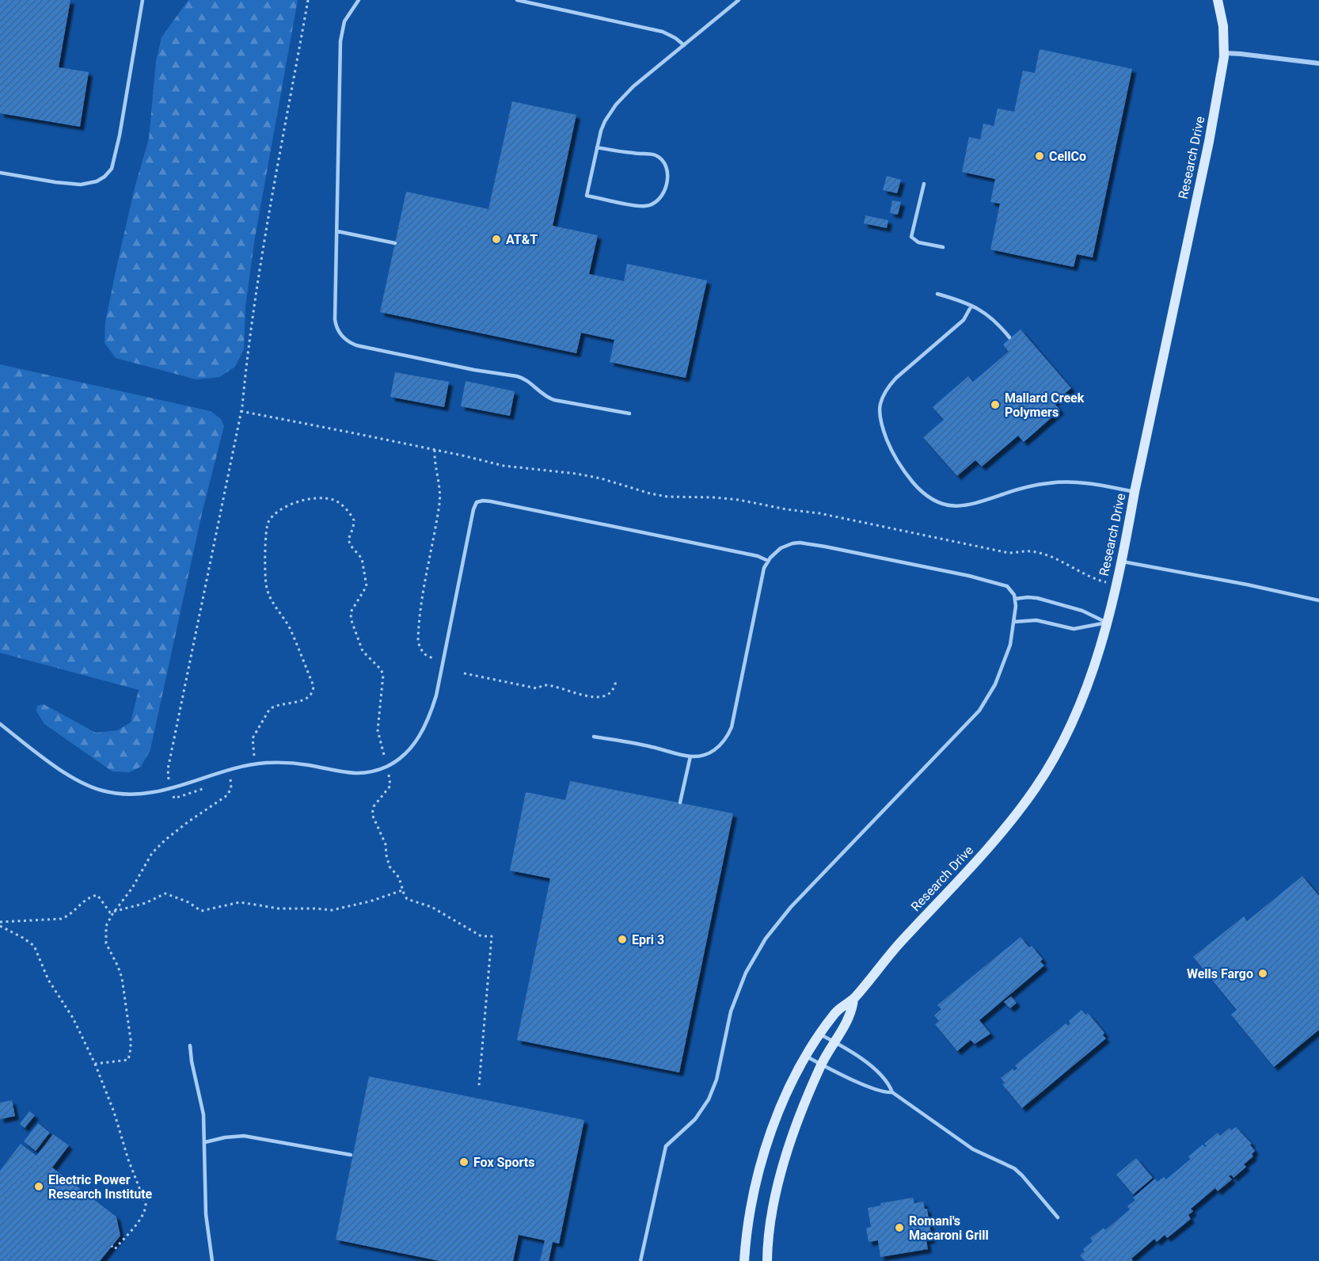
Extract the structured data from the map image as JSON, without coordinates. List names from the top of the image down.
{
  "streets": {
    "street": ["Research Drive"]
  },
  "places": [
    "CellCo",
    "AT&T",
    "Mallard Creek Polymers",
    "Epri 3",
    "Wells Fargo",
    "Fox Sports",
    "Electric Power Research Institute",
    "Romani's Macaroni Grill"
  ]
}
